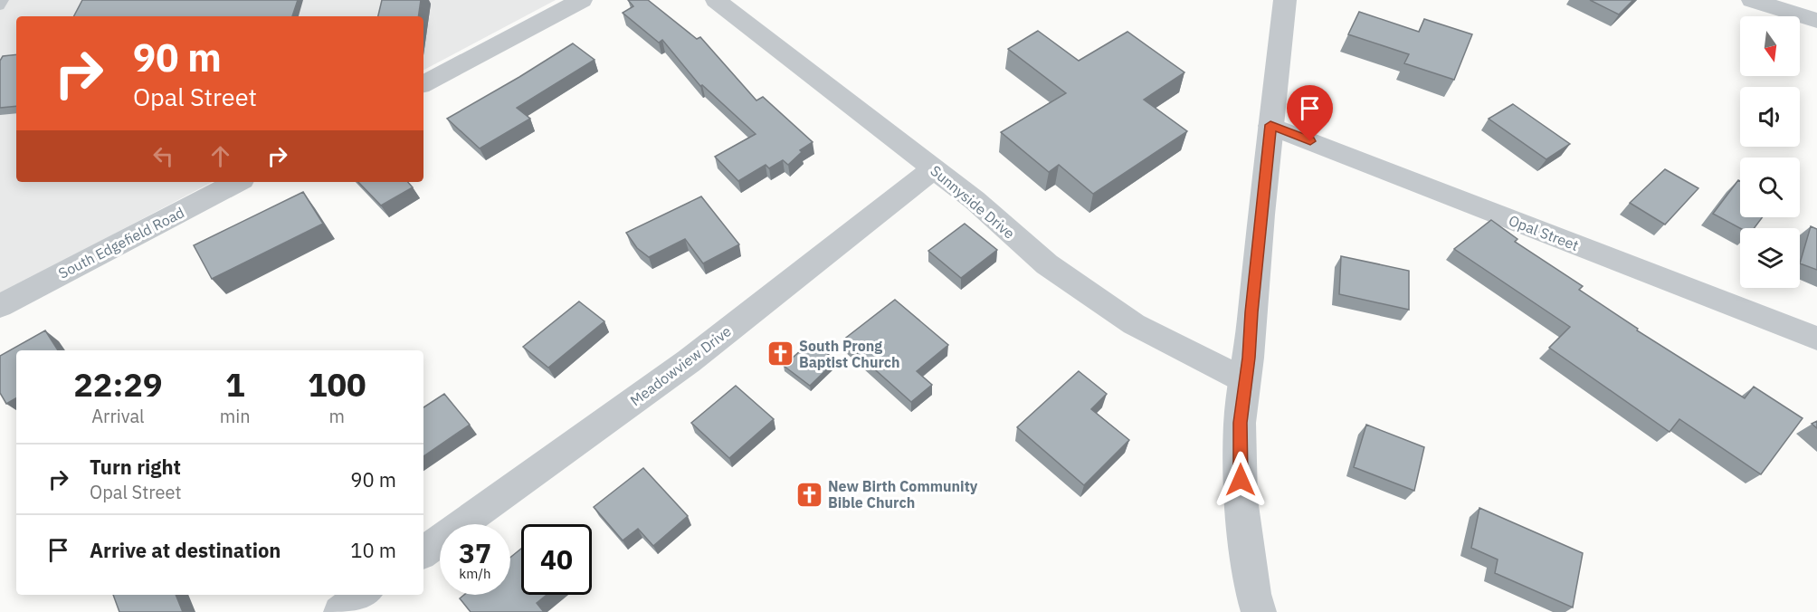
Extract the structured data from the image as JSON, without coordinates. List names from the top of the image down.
{
  "streets": {
    "street": [
      "Sunnyside Drive",
      "Opal Street",
      "South Edgefield Road",
      "Meadowview Drive"
    ]
  },
  "crossings": [
    ["Sunnyside Drive", "Meadowview Drive"]
  ],
  "places": {
    "church": ["South Prong Baptist Church", "New Birth Community Bible Church"]
  },
  "north": "bottom",
  "page": {
    "turn": ["90 m", "Opal Street"],
    "eta": [
      "22:29",
      "Arrival",
      "1",
      "min",
      "100",
      "m"
    ],
    "list": [
      {
        "name": "Turn right",
        "note": "Opal Street",
        "value": "90 m"
      },
      {
        "name": "Arrive at destination",
        "value": "10 m"
      }
    ],
    "speed": "37 km/h",
    "limit": "40"
  }
}
